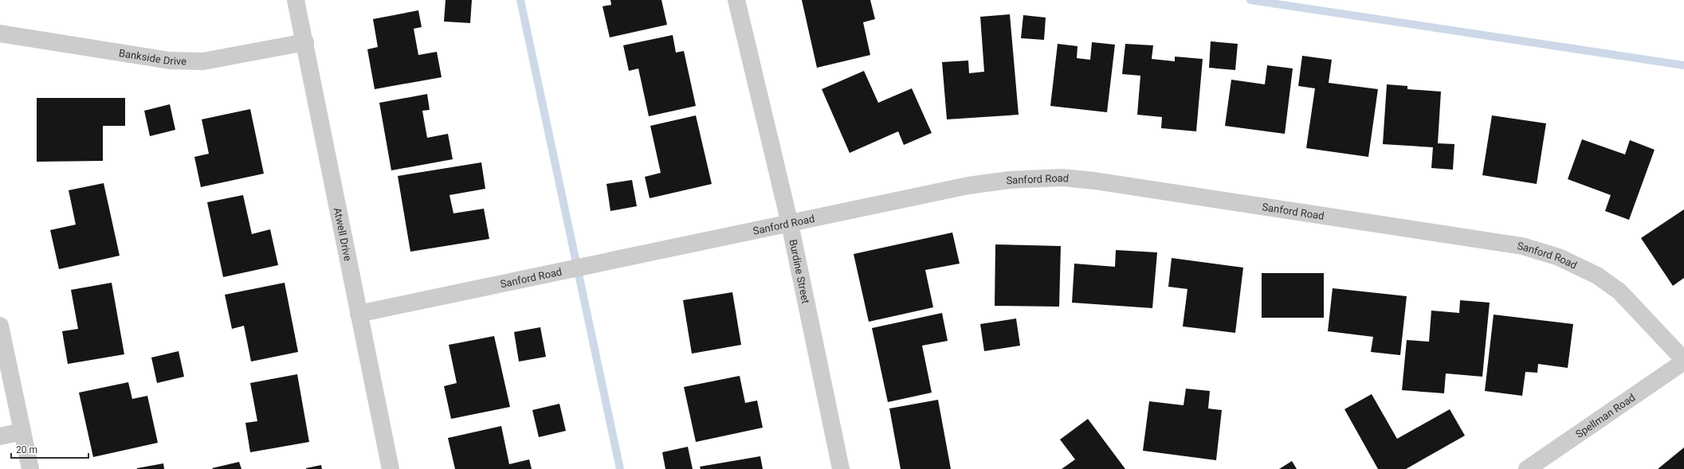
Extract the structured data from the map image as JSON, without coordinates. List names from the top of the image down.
{
  "streets": {
    "street": [
      "Bankside Drive",
      "Sanford Road",
      "Atwell Drive",
      "Burdine Street",
      "Spellman Road"
    ]
  },
  "crossings": [
    ["Bankside Drive", "Atwell Drive"],
    ["Sanford Road", "Atwell Drive"],
    ["Sanford Road", "Burdine Street"],
    ["Sanford Road", "Spellman Road"]
  ],
  "scale_bar": "20 m"
}
